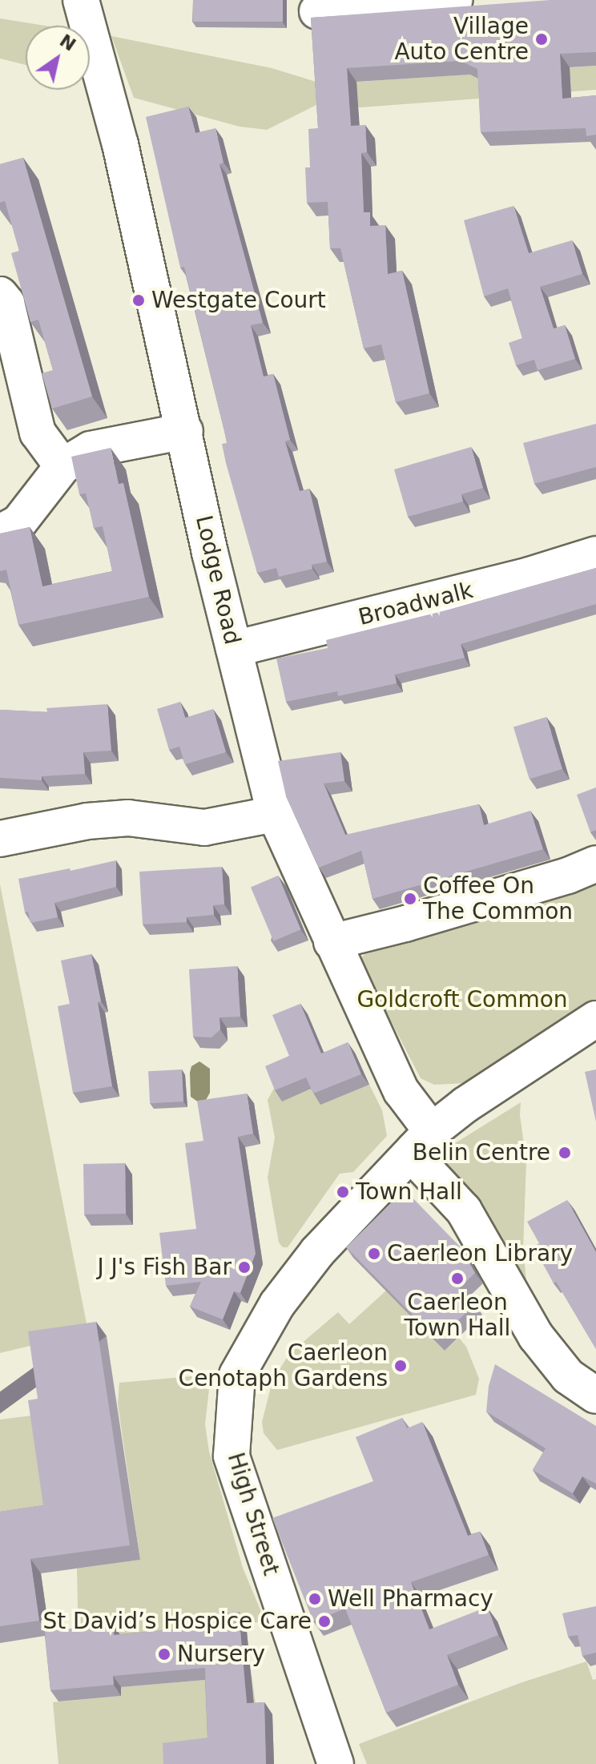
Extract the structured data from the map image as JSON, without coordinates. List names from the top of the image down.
{
  "streets": {
    "street": ["Lodge Road", "Broadwalk", "High Street"]
  },
  "crossings": [
    ["Lodge Road", "Broadwalk"],
    ["Lodge Road", "High Street"]
  ],
  "parks": ["Goldcroft Common"],
  "places": [
    "Village Auto Centre",
    "Westgate Court",
    "Coffee On The Common",
    "Belin Centre",
    "Town Hall",
    "Caerleon Library",
    "J J's Fish Bar",
    "Caerleon Town Hall",
    "Caerleon Cenotaph Gardens",
    "Well Pharmacy",
    "St David’s Hospice Care",
    "Nursery"
  ],
  "north": "top right"
}
